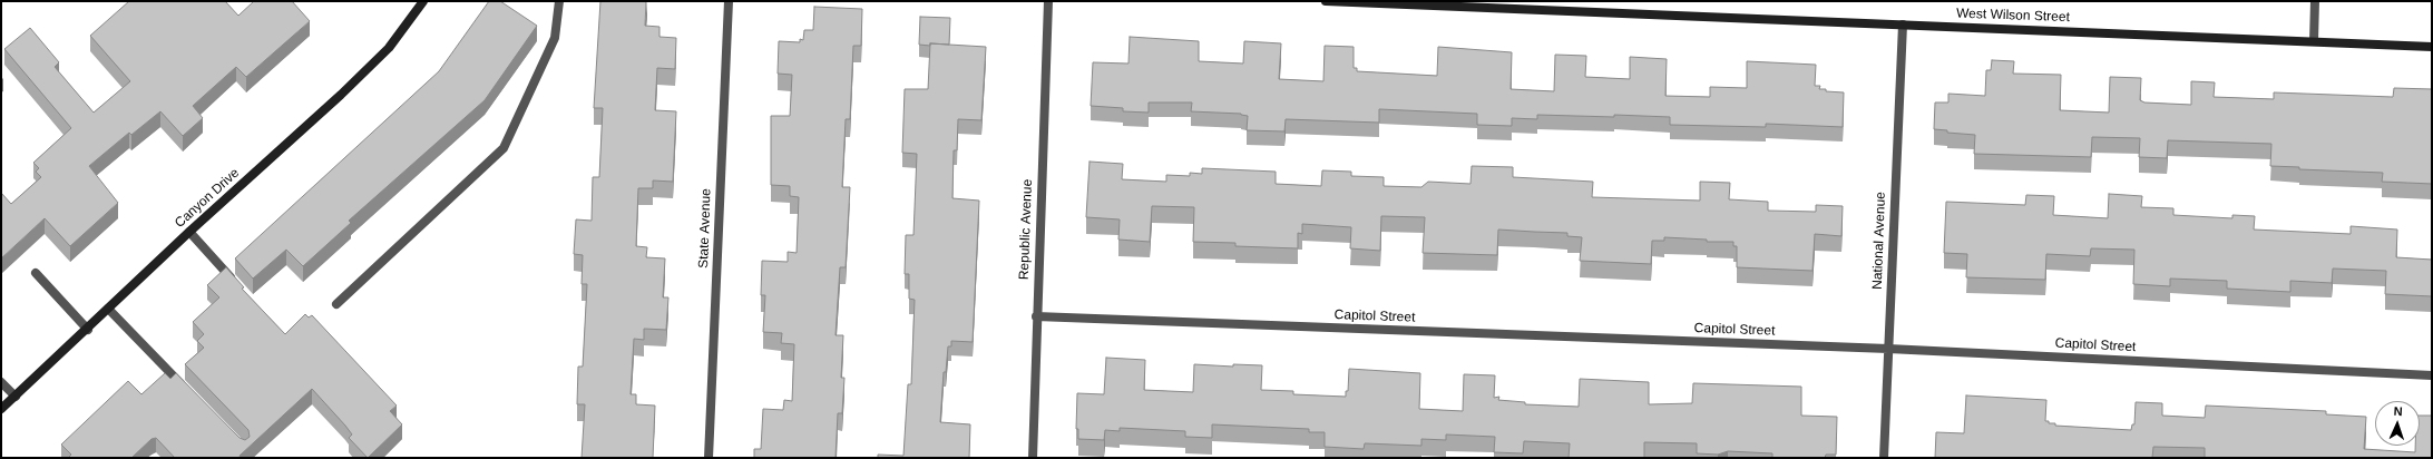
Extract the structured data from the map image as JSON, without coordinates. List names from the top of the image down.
{
  "streets": {
    "street": [
      "West Wilson Street",
      "Canyon Drive",
      "State Avenue",
      "Republic Avenue",
      "National Avenue",
      "Capitol Street"
    ]
  },
  "crossings": [
    ["West Wilson Street", "National Avenue"],
    ["Republic Avenue", "Capitol Street"],
    ["National Avenue", "Capitol Street"]
  ],
  "north": "top"
}
